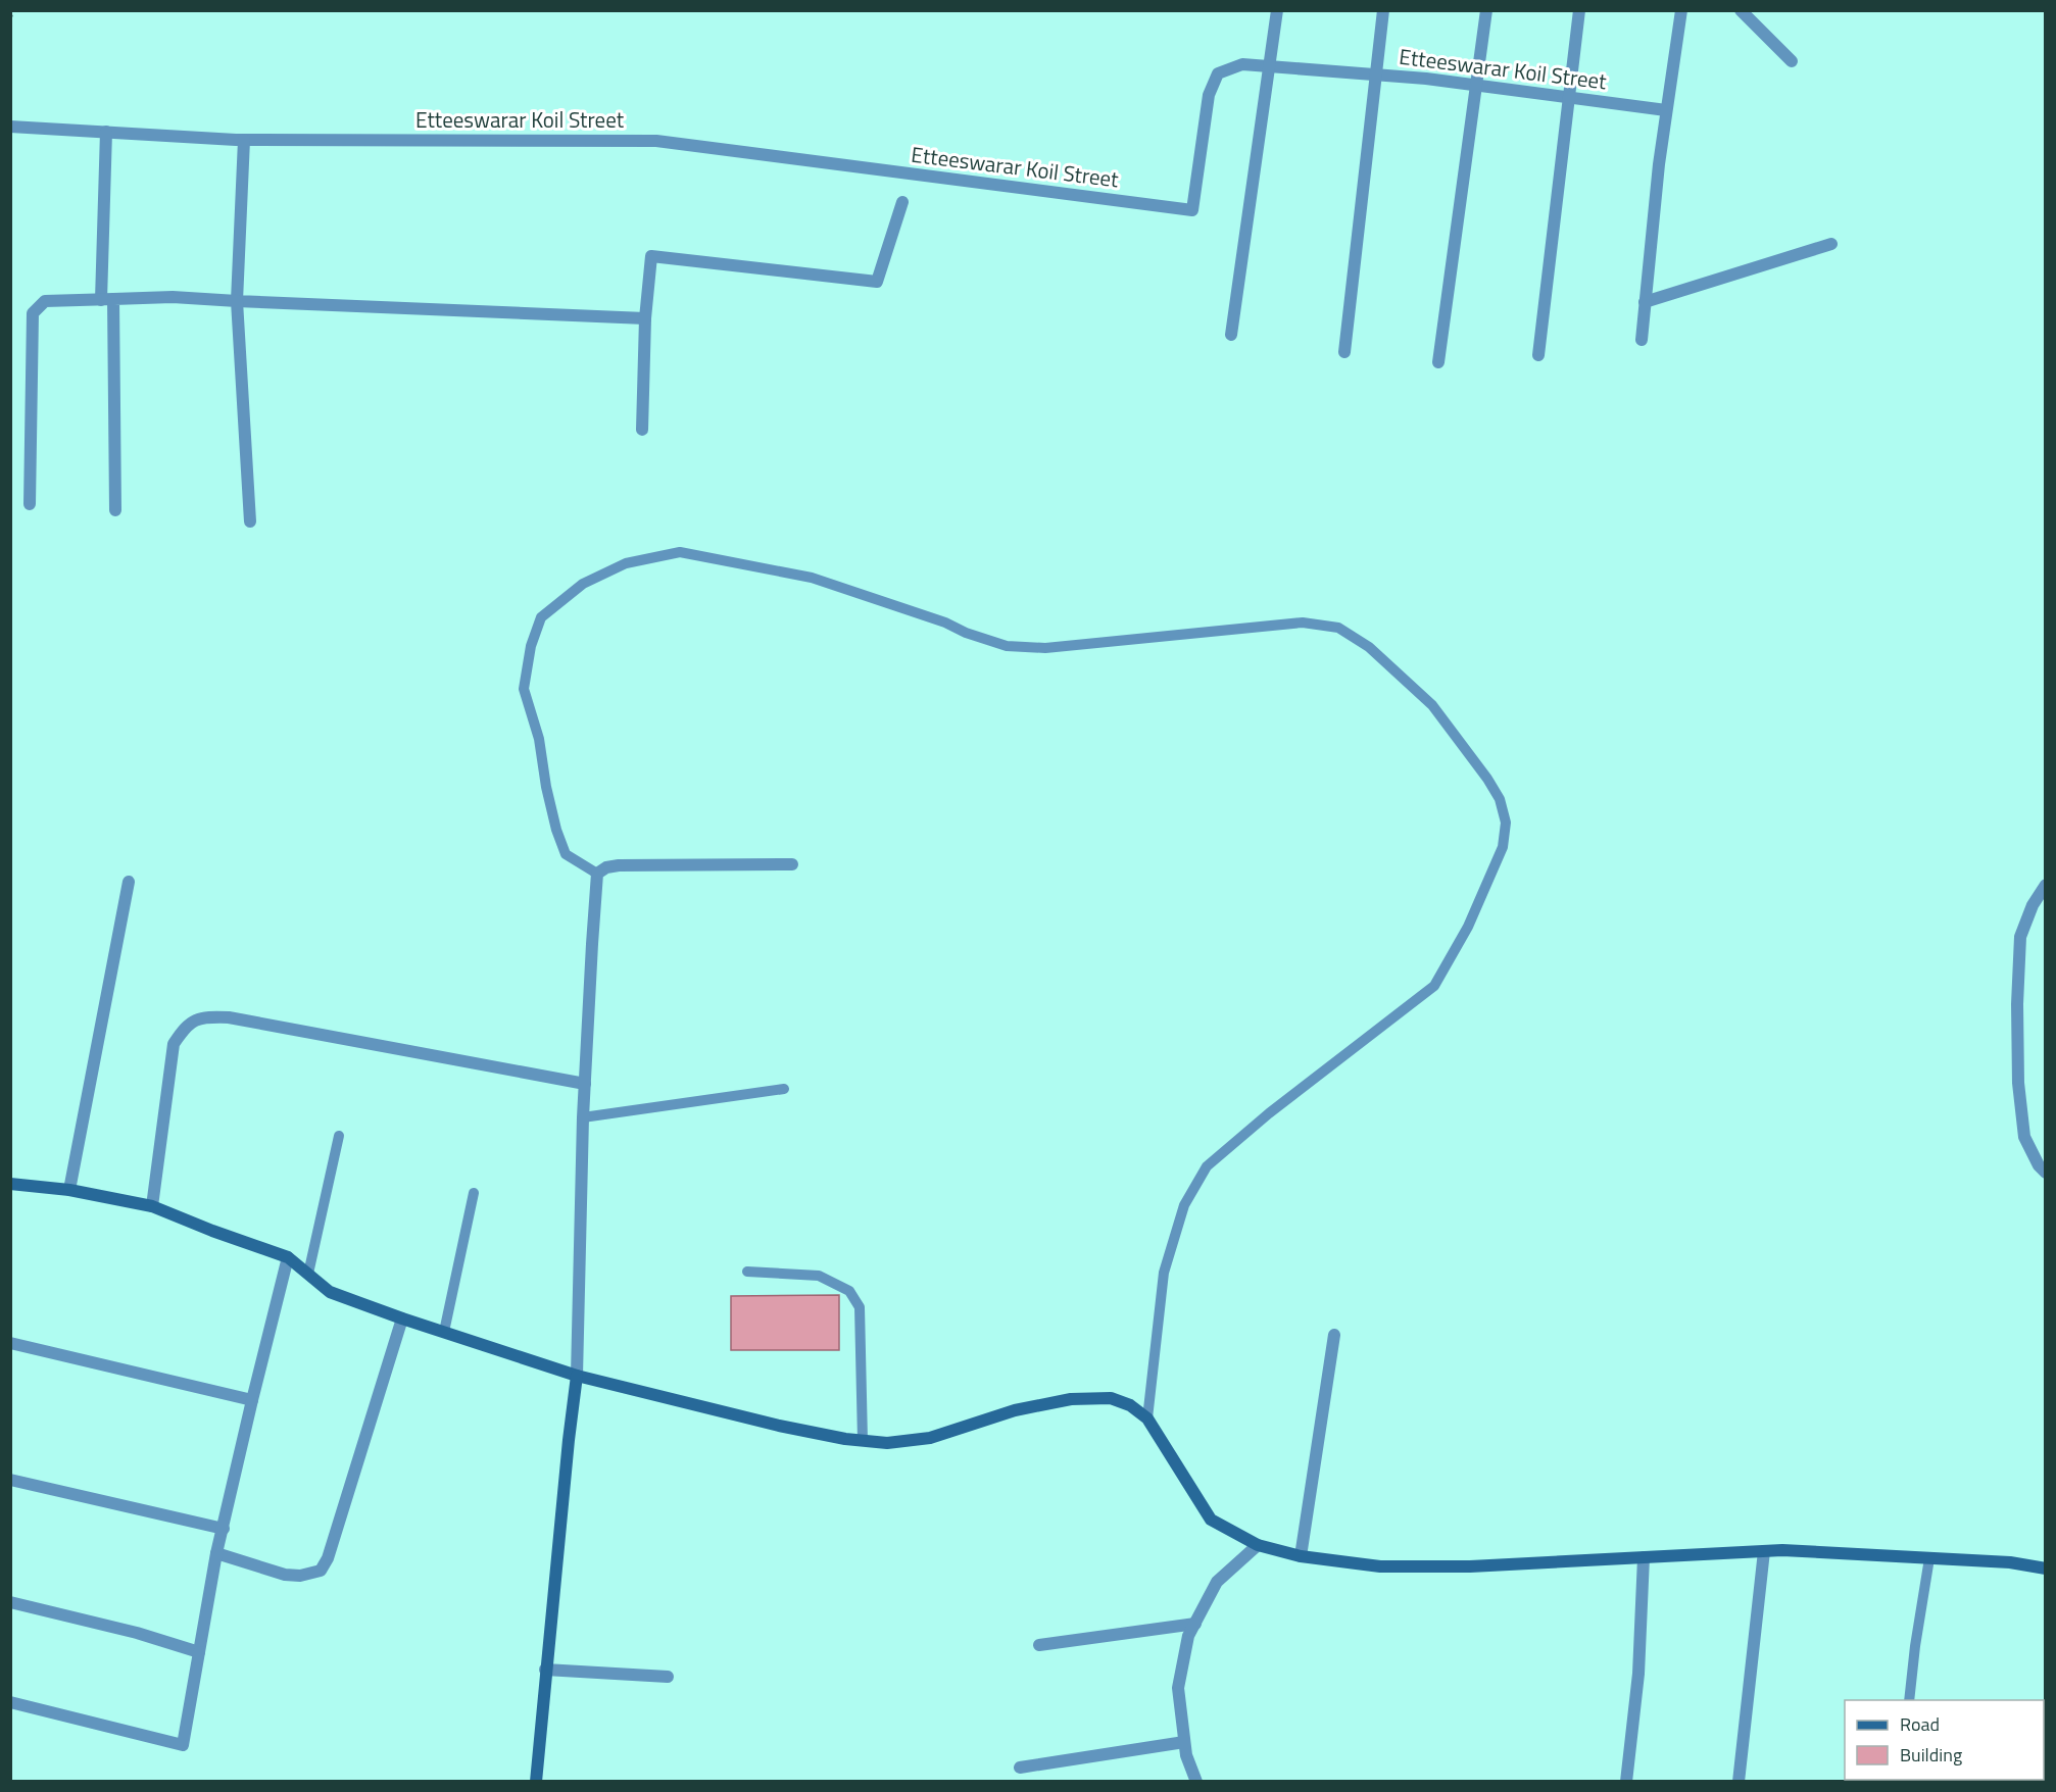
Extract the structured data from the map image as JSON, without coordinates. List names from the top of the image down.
{
  "streets": {
    "street": ["Etteeswarar Koil Street"]
  },
  "legend": ["Road", "Building"]
}
